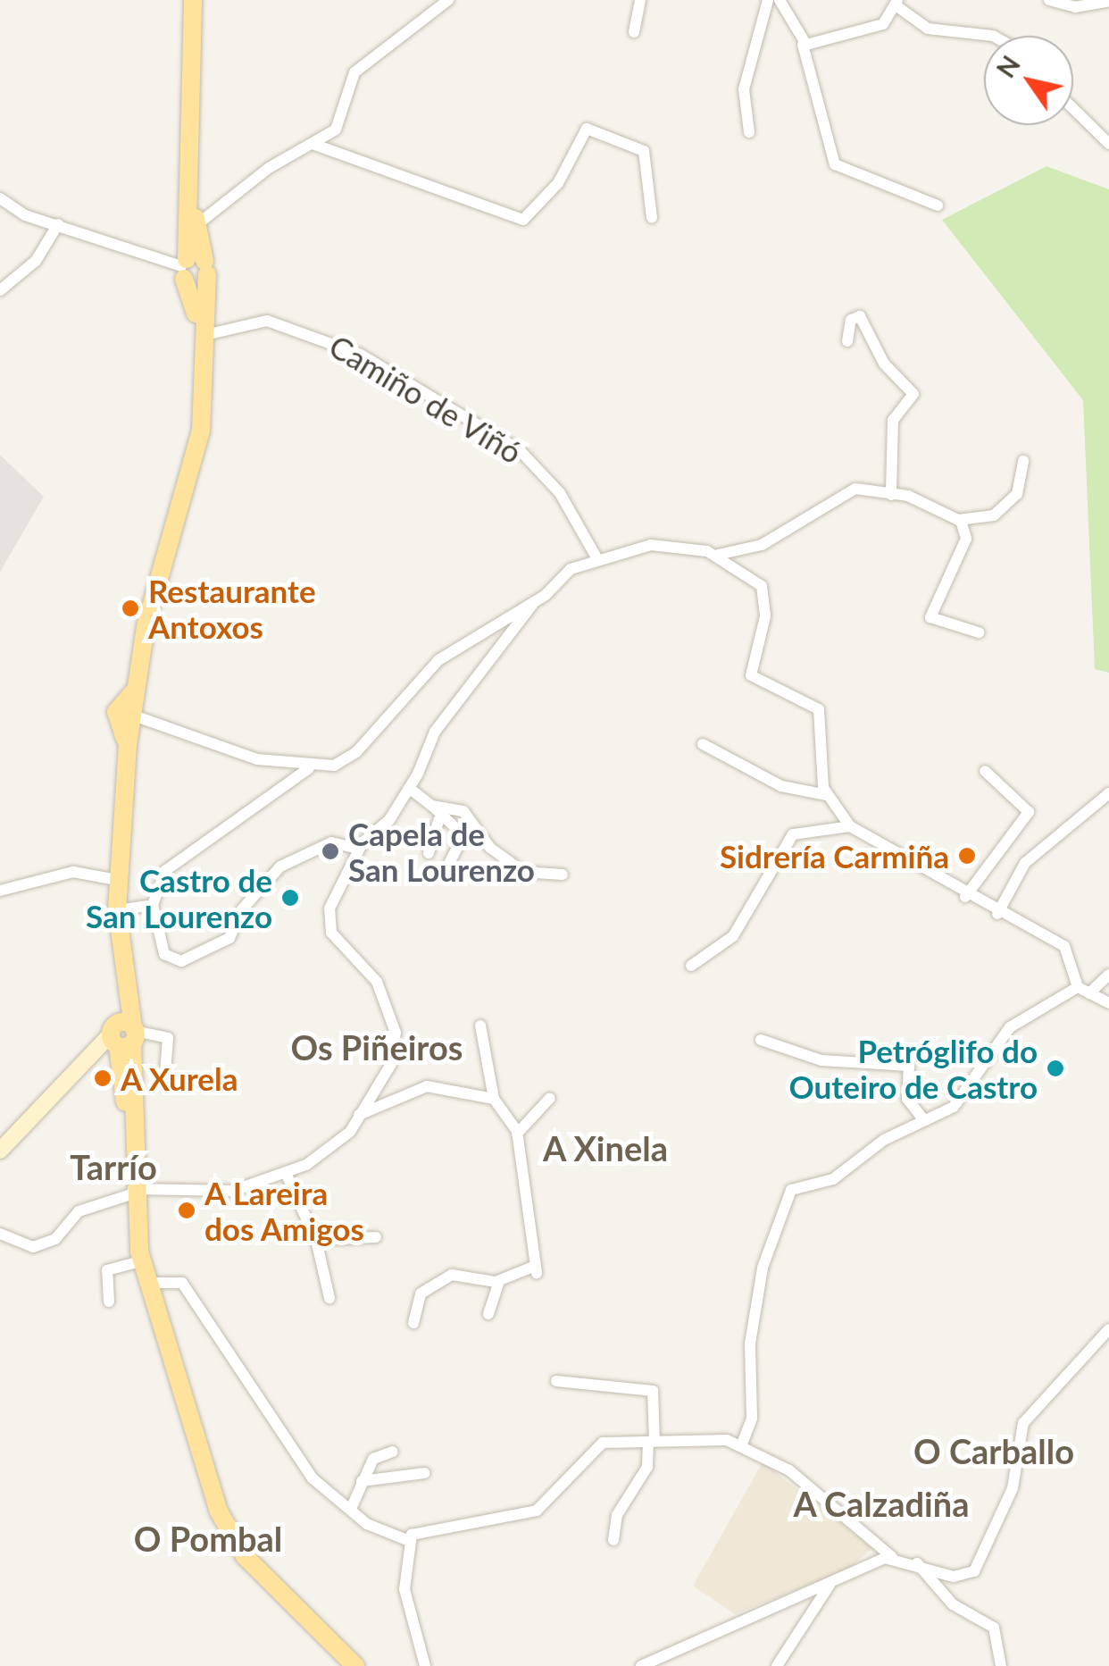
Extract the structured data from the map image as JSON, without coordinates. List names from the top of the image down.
{
  "streets": {
    "street": ["Camiño de Viñó"]
  },
  "districts": [
    "Os Piñeiros",
    "A Xinela",
    "Tarrío",
    "O Carballo",
    "A Calzadiña",
    "O Pombal"
  ],
  "places": [
    "Restaurante Antoxos",
    "Capela de San Lourenzo",
    "Sidrería Carmiña",
    "Castro de San Lourenzo",
    "Petróglifo do Outeiro de Castro",
    "A Xurela",
    "A Lareira dos Amigos"
  ],
  "north": "top left"
}
